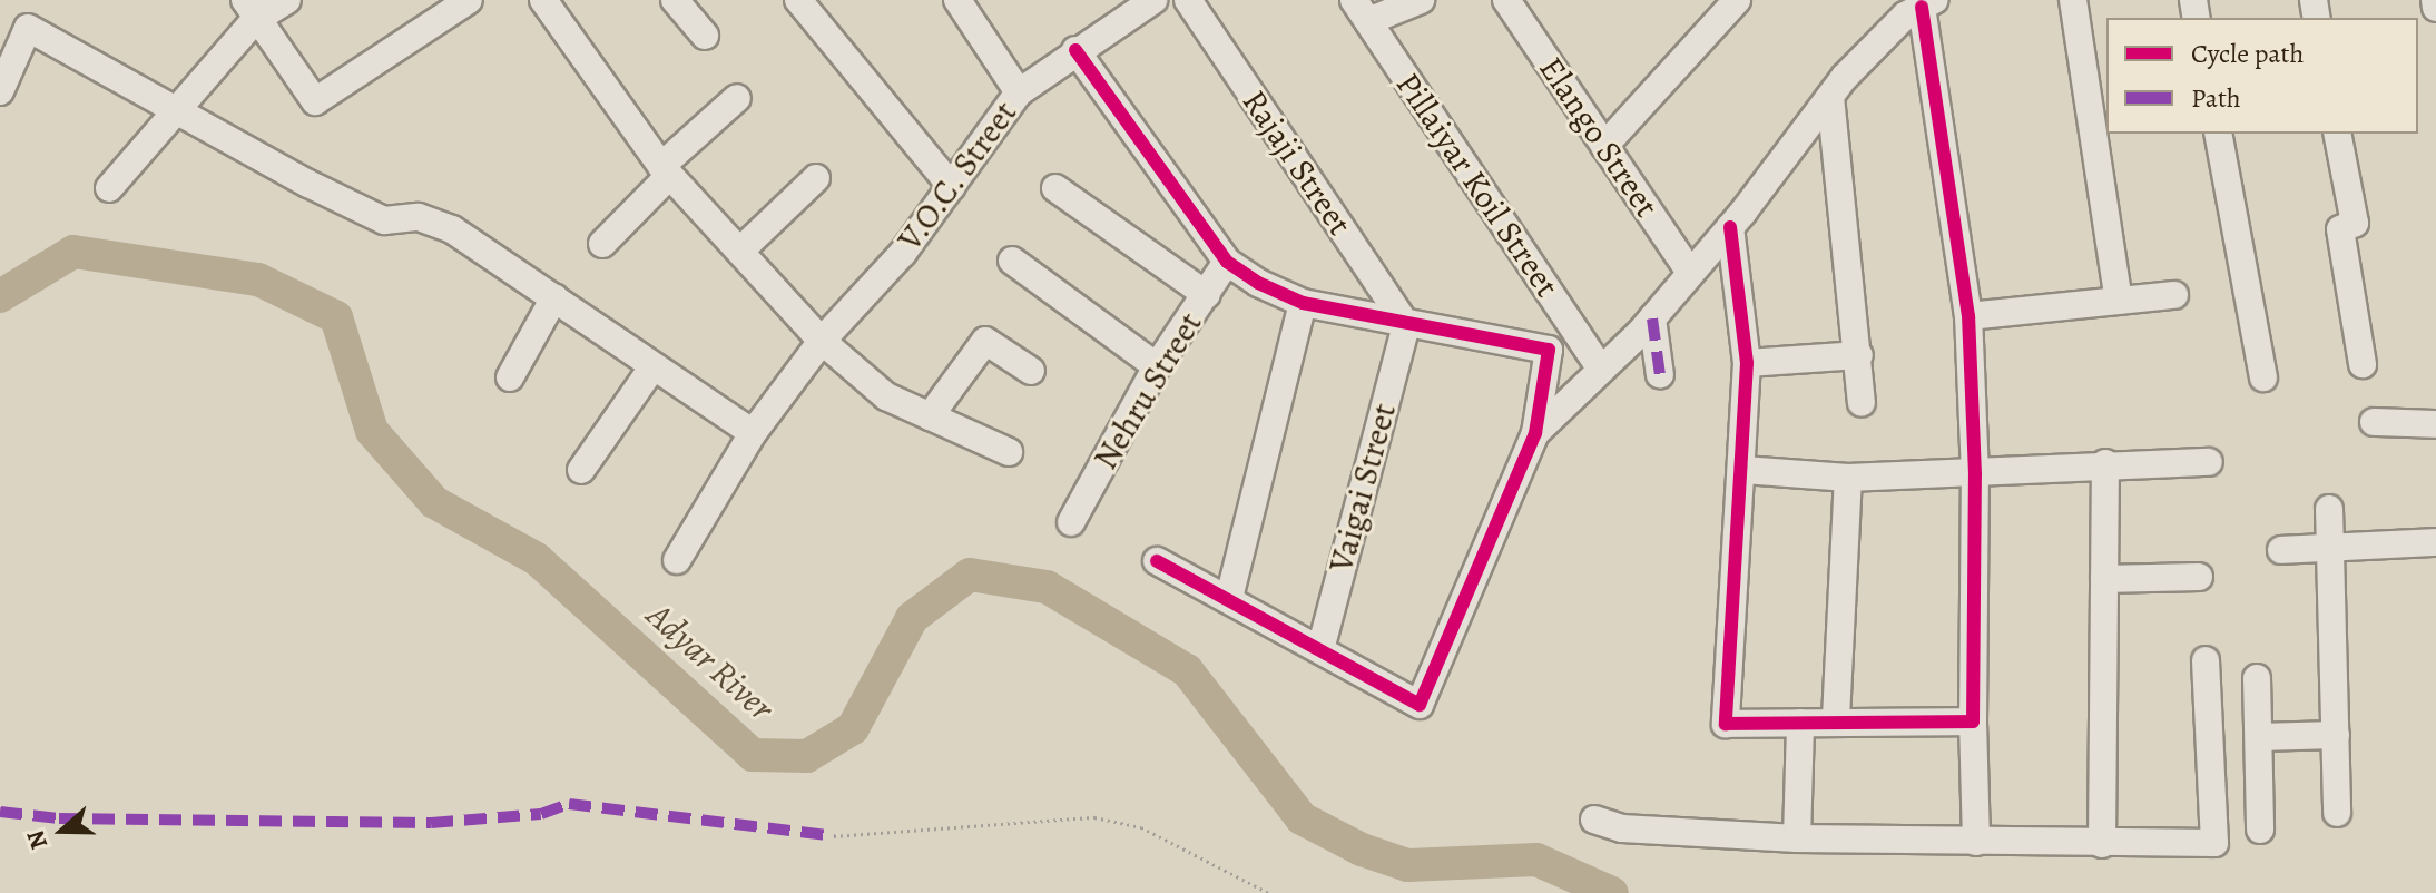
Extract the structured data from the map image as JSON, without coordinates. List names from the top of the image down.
{
  "streets": {
    "street": [
      "Elango Street",
      "Rajaji Street",
      "V.O.C. Street",
      "Pillaiyar Koil Street",
      "Nehru Street",
      "Vaigai Street"
    ]
  },
  "crossings": [
    ["Rajaji Street", "Vaigai Street"]
  ],
  "water": ["Adyar River"],
  "legend": ["Cycle path", "Path"],
  "north": "left"
}
